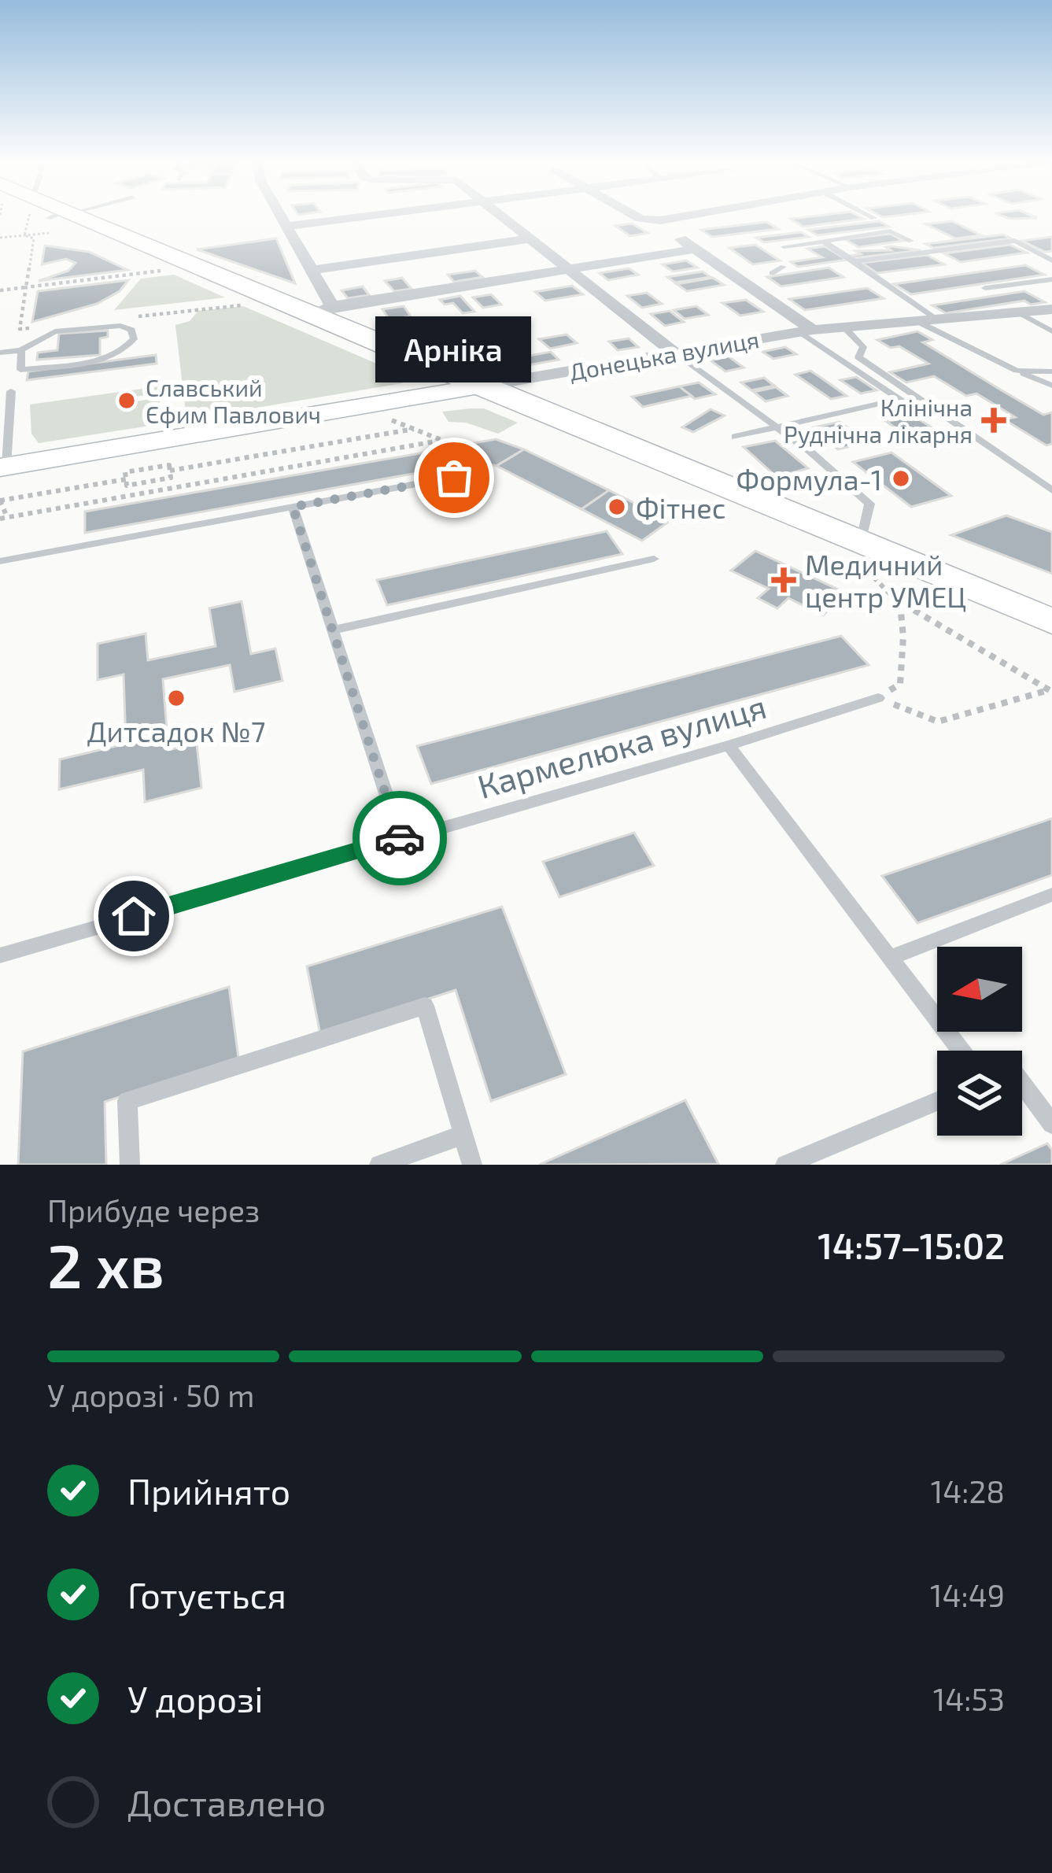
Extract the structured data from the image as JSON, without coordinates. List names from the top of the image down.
{
  "streets": {
    "main road": ["Донецька вулиця"],
    "lane": ["Кармелюка вулиця"]
  },
  "places": {
    "other": [
      "Славський Єфим Павлович",
      "Арніка",
      "Формула-1",
      "Фітнес",
      "Дитсадок №7"
    ],
    "health": ["Клінічна Руднічна лікарня", "Медичний центр УМЕЦ"]
  },
  "north": "left",
  "page": {
    "bubble": "Арніка",
    "heading": ["2 хв", "Прибуде через", "14:57–15:02"],
    "bar": "У дорозі · 50 m",
    "list": [
      ["Прийнято", "14:28"],
      ["Готується", "14:49"],
      ["У дорозі", "14:53"],
      "Доставлено"
    ]
  }
}
